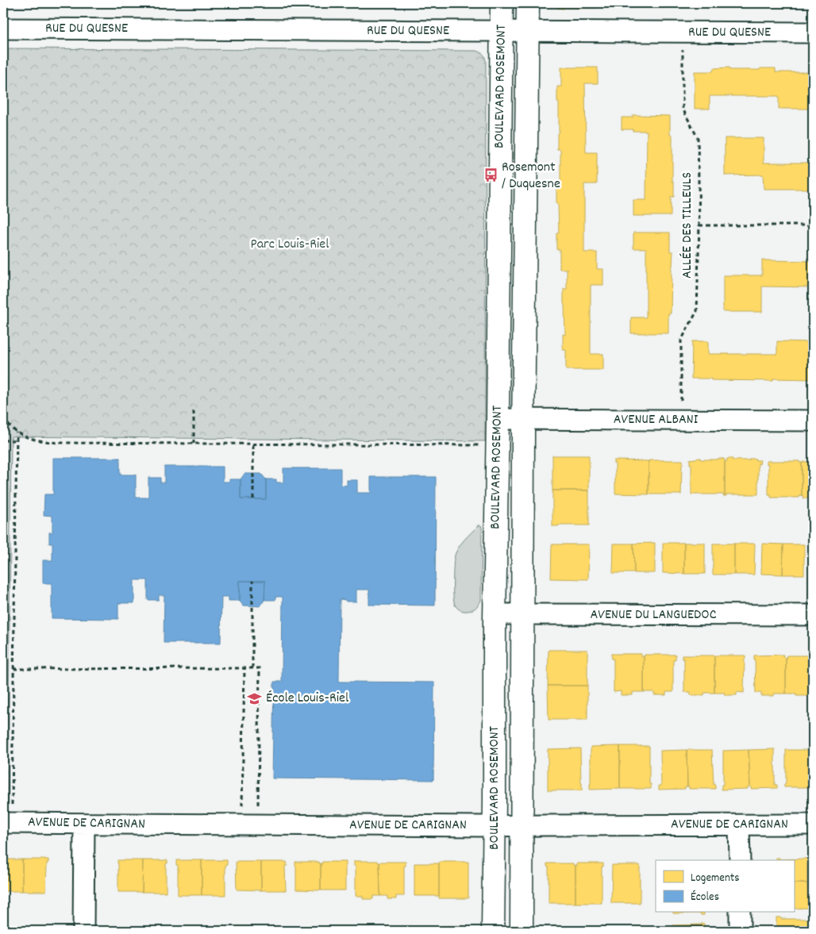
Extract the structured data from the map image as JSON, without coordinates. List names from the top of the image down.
{
  "streets": {
    "main road": ["BOULEVARD ROSEMONT"],
    "street": [
      "RUE DU QUESNE",
      "AVENUE ALBANI",
      "AVENUE DU LANGUEDOC",
      "AVENUE DE CARIGNAN"
    ],
    "path": ["ALLÉE DES TILLEULS"]
  },
  "crossings": [
    ["RUE DU QUESNE", "BOULEVARD ROSEMONT"],
    ["BOULEVARD ROSEMONT", "AVENUE ALBANI"],
    ["BOULEVARD ROSEMONT", "AVENUE DU LANGUEDOC"],
    ["BOULEVARD ROSEMONT", "AVENUE DE CARIGNAN"]
  ],
  "parks": ["Parc Louis-Riel"],
  "places": {
    "bus stop": ["Rosemont / Duquesne"],
    "school or university": ["École Louis-Riel"]
  },
  "legend": ["Logements", "Écoles"]
}
